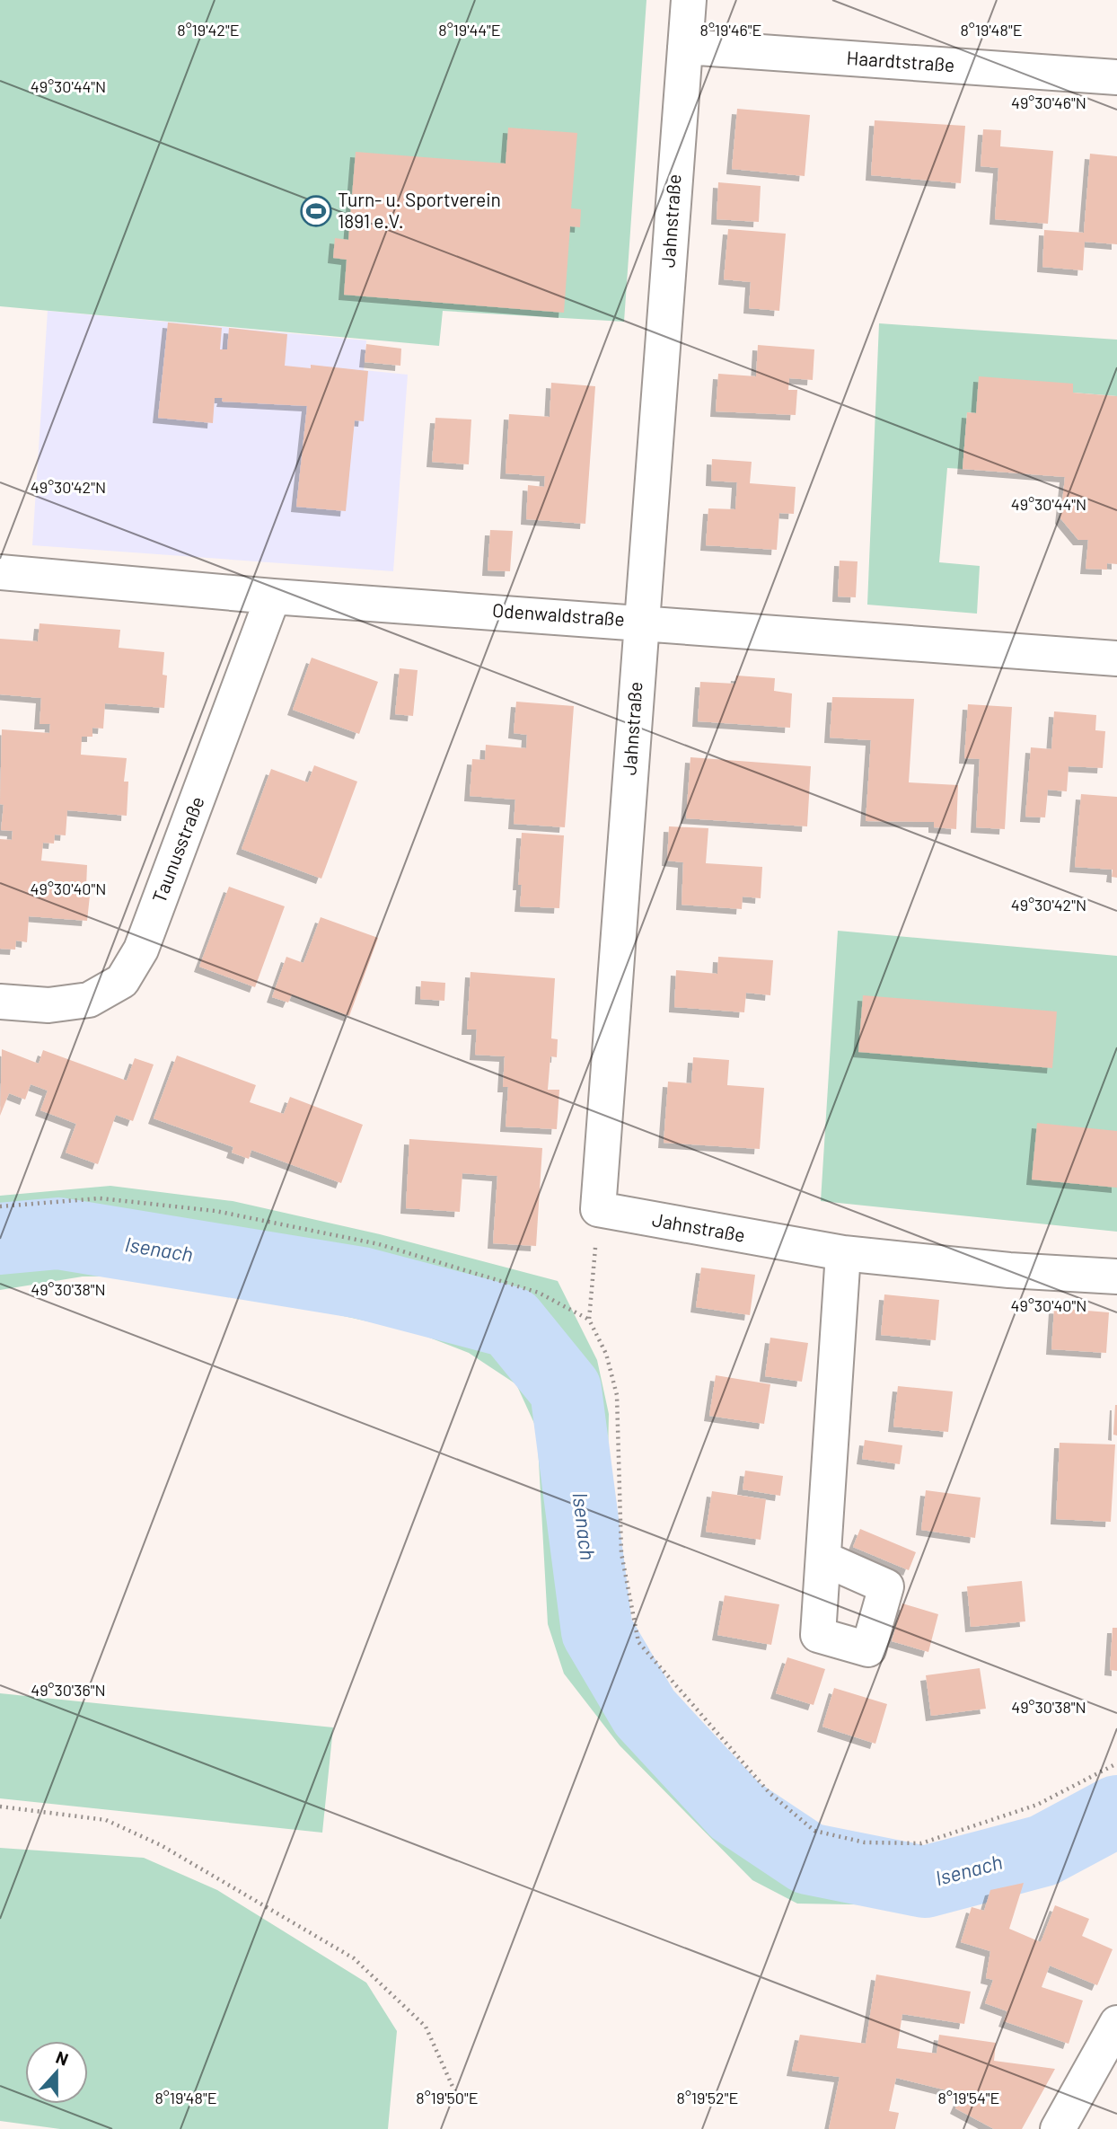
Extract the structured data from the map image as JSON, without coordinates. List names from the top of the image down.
{
  "streets": {
    "street": [
      "Haardtstraße",
      "Jahnstraße",
      "Odenwaldstraße",
      "Taunusstraße"
    ]
  },
  "crossings": [
    ["Haardtstraße", "Jahnstraße"],
    ["Jahnstraße", "Odenwaldstraße"],
    ["Odenwaldstraße", "Taunusstraße"]
  ],
  "water": ["Isenach"],
  "places": {
    "sports": ["Turn- u. Sportverein 1891 e.V."]
  },
  "north": "top",
  "coordinates": [
    "8°19'42\"E",
    "8°19'44\"E",
    "8°19'46\"E",
    "8°19'48\"E",
    "49°30'44\"N",
    "49°30'46\"N",
    "49°30'42\"N",
    "49°30'40\"N",
    "49°30'38\"N",
    "49°30'36\"N",
    "8°19'50\"E",
    "8°19'52\"E",
    "8°19'54\"E"
  ]
}
